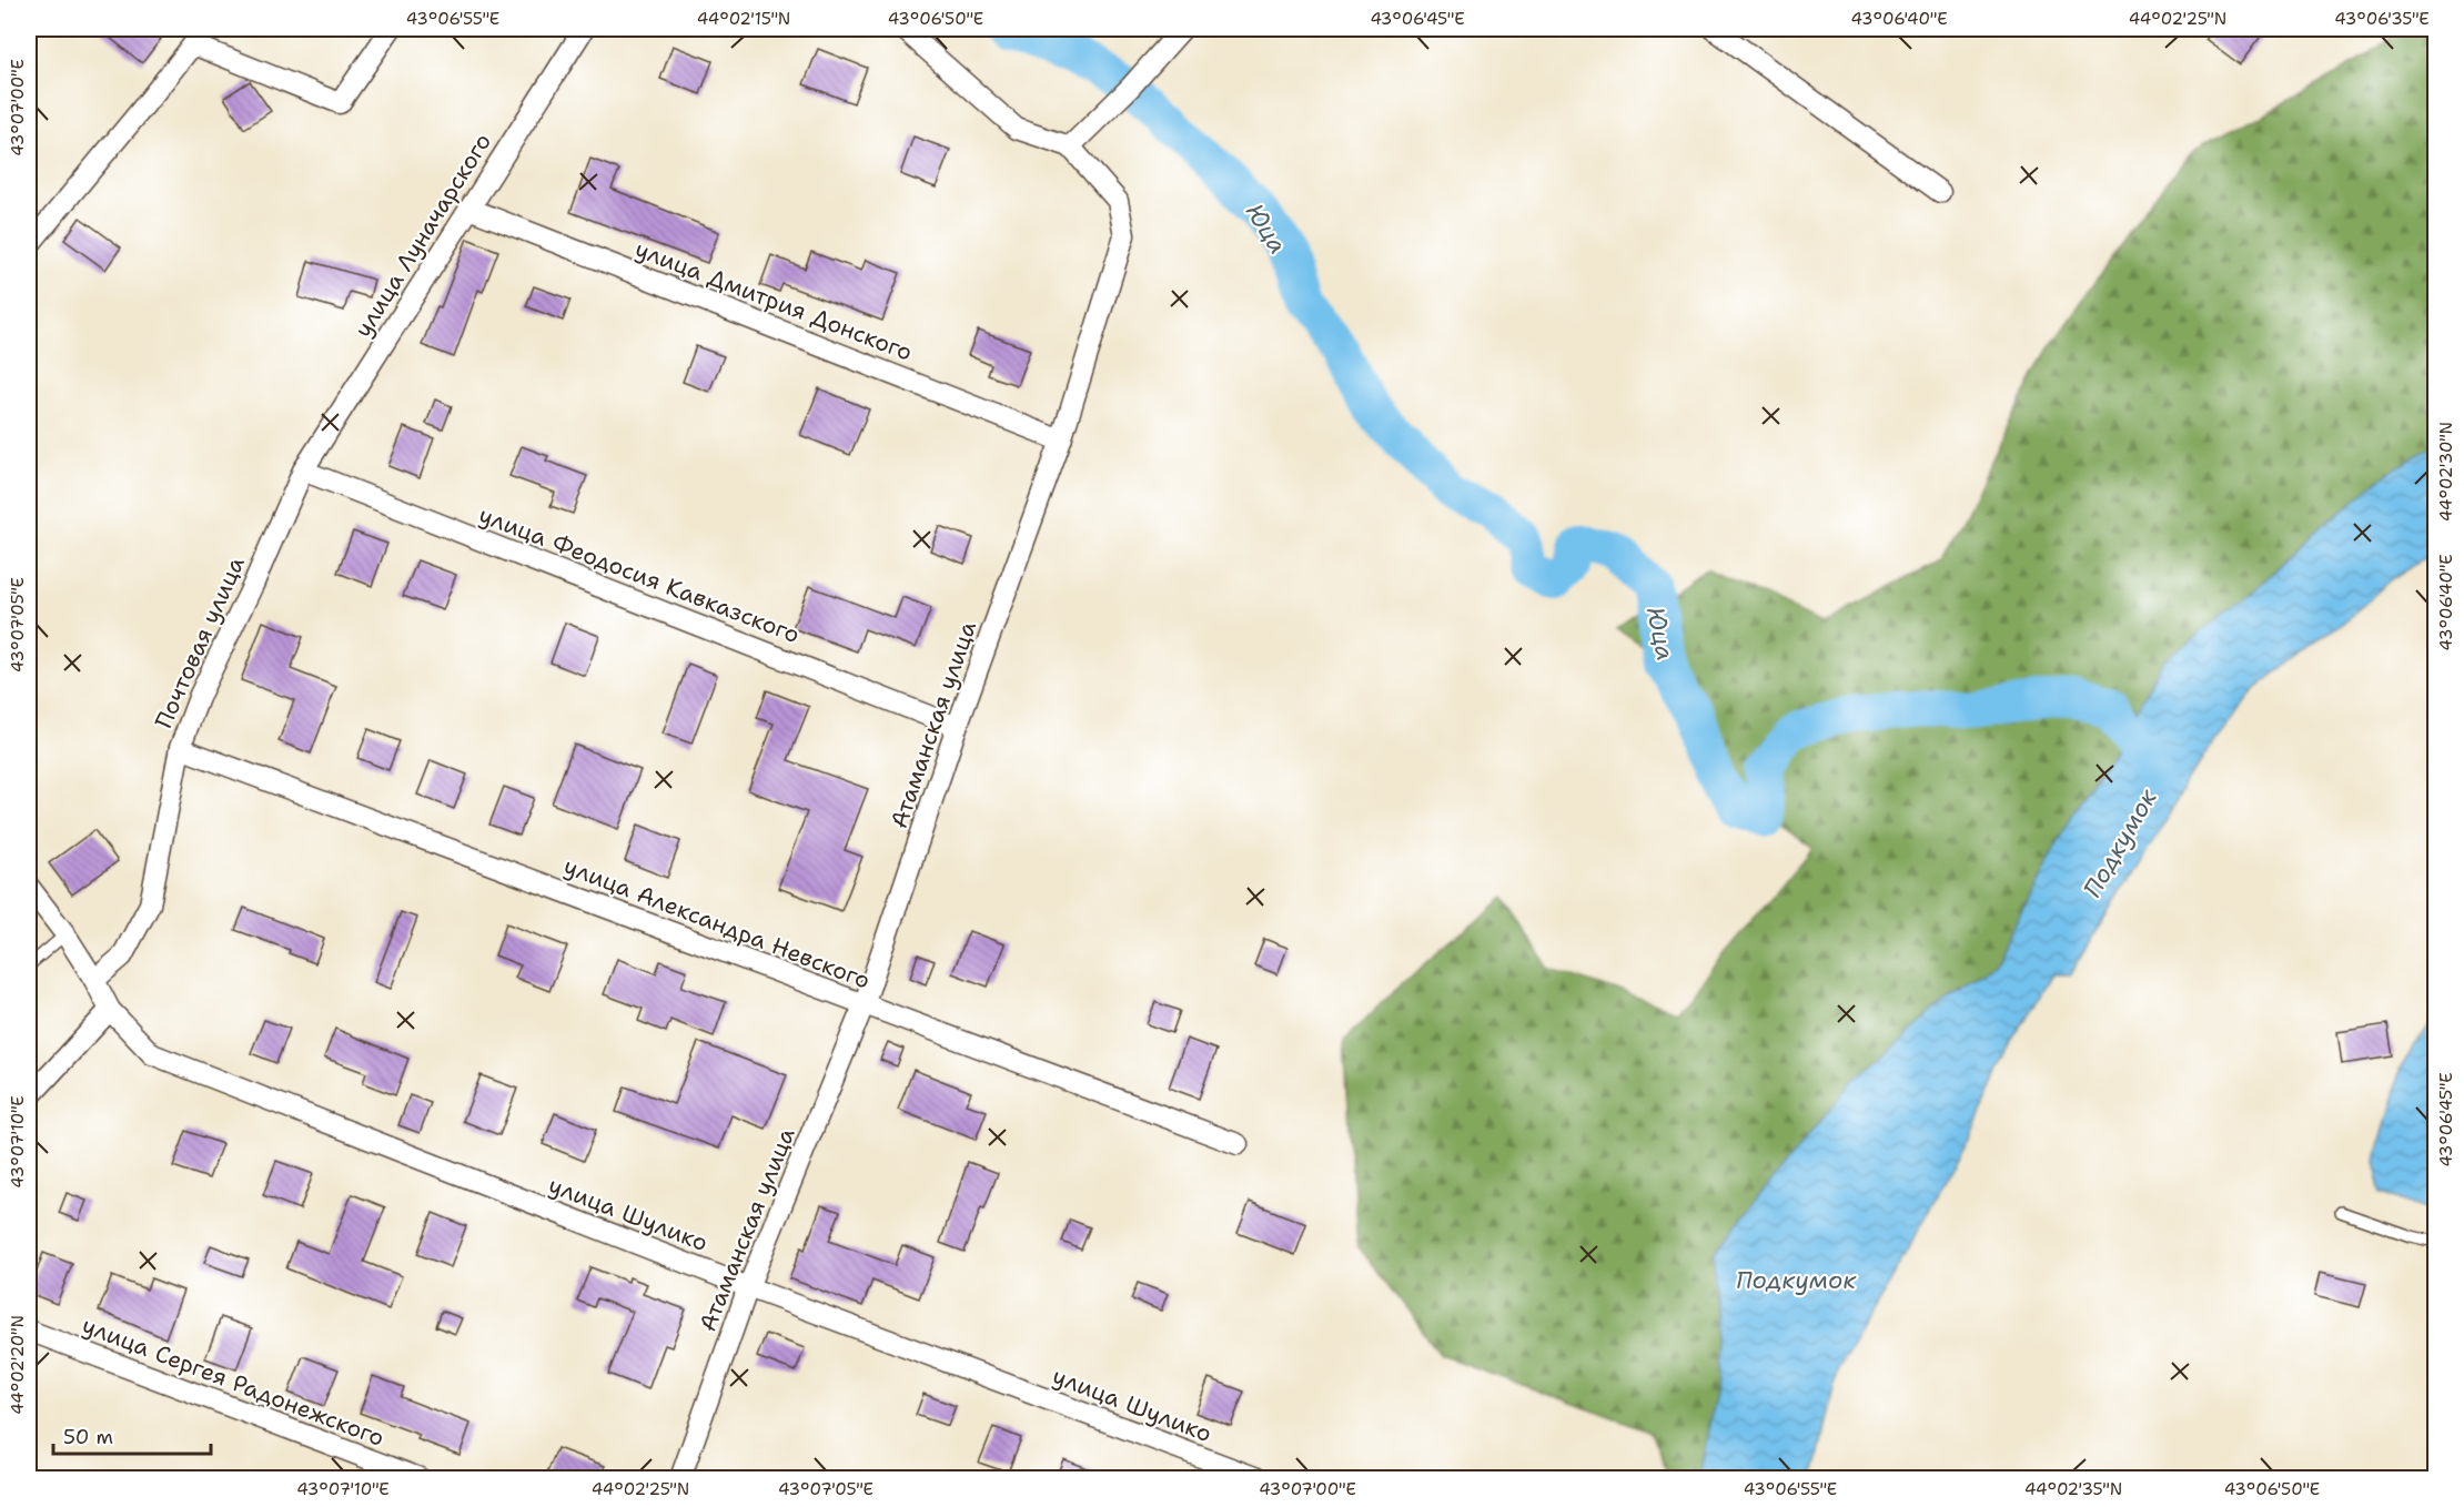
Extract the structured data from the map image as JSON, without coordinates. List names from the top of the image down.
{
  "streets": {
    "street": [
      "улица Луначарского",
      "улица Дмитрия Донского",
      "улица Феодосия Кавказского",
      "Почтовая улица",
      "Атаманская улица",
      "улица Александра Невского",
      "улица Шулико",
      "улица Сергея Радонежского"
    ]
  },
  "crossings": [
    ["улица Луначарского", "улица Дмитрия Донского"],
    ["улица Луначарского", "улица Феодосия Кавказского"],
    ["улица Луначарского", "Почтовая улица"],
    ["улица Дмитрия Донского", "Атаманская улица"],
    ["улица Феодосия Кавказского", "Почтовая улица"],
    ["улица Феодосия Кавказского", "Атаманская улица"],
    ["Почтовая улица", "улица Александра Невского"],
    ["Почтовая улица", "улица Шулико"],
    ["Атаманская улица", "улица Александра Невского"],
    ["Атаманская улица", "улица Шулико"]
  ],
  "water": ["Юца", "Подкумок"],
  "scale_bar": "50 m",
  "coordinates": [
    "43°06'55\"E",
    "44°02'15\"N",
    "43°06'50\"E",
    "43°06'45\"E",
    "43°06'40\"E",
    "44°02'25\"N",
    "43°06'35\"E",
    "43°07'00\"E",
    "44°02'30\"N",
    "43°07'05\"E",
    "43°07'10\"E",
    "44°02'20\"N",
    "44°02'35\"N"
  ]
}
